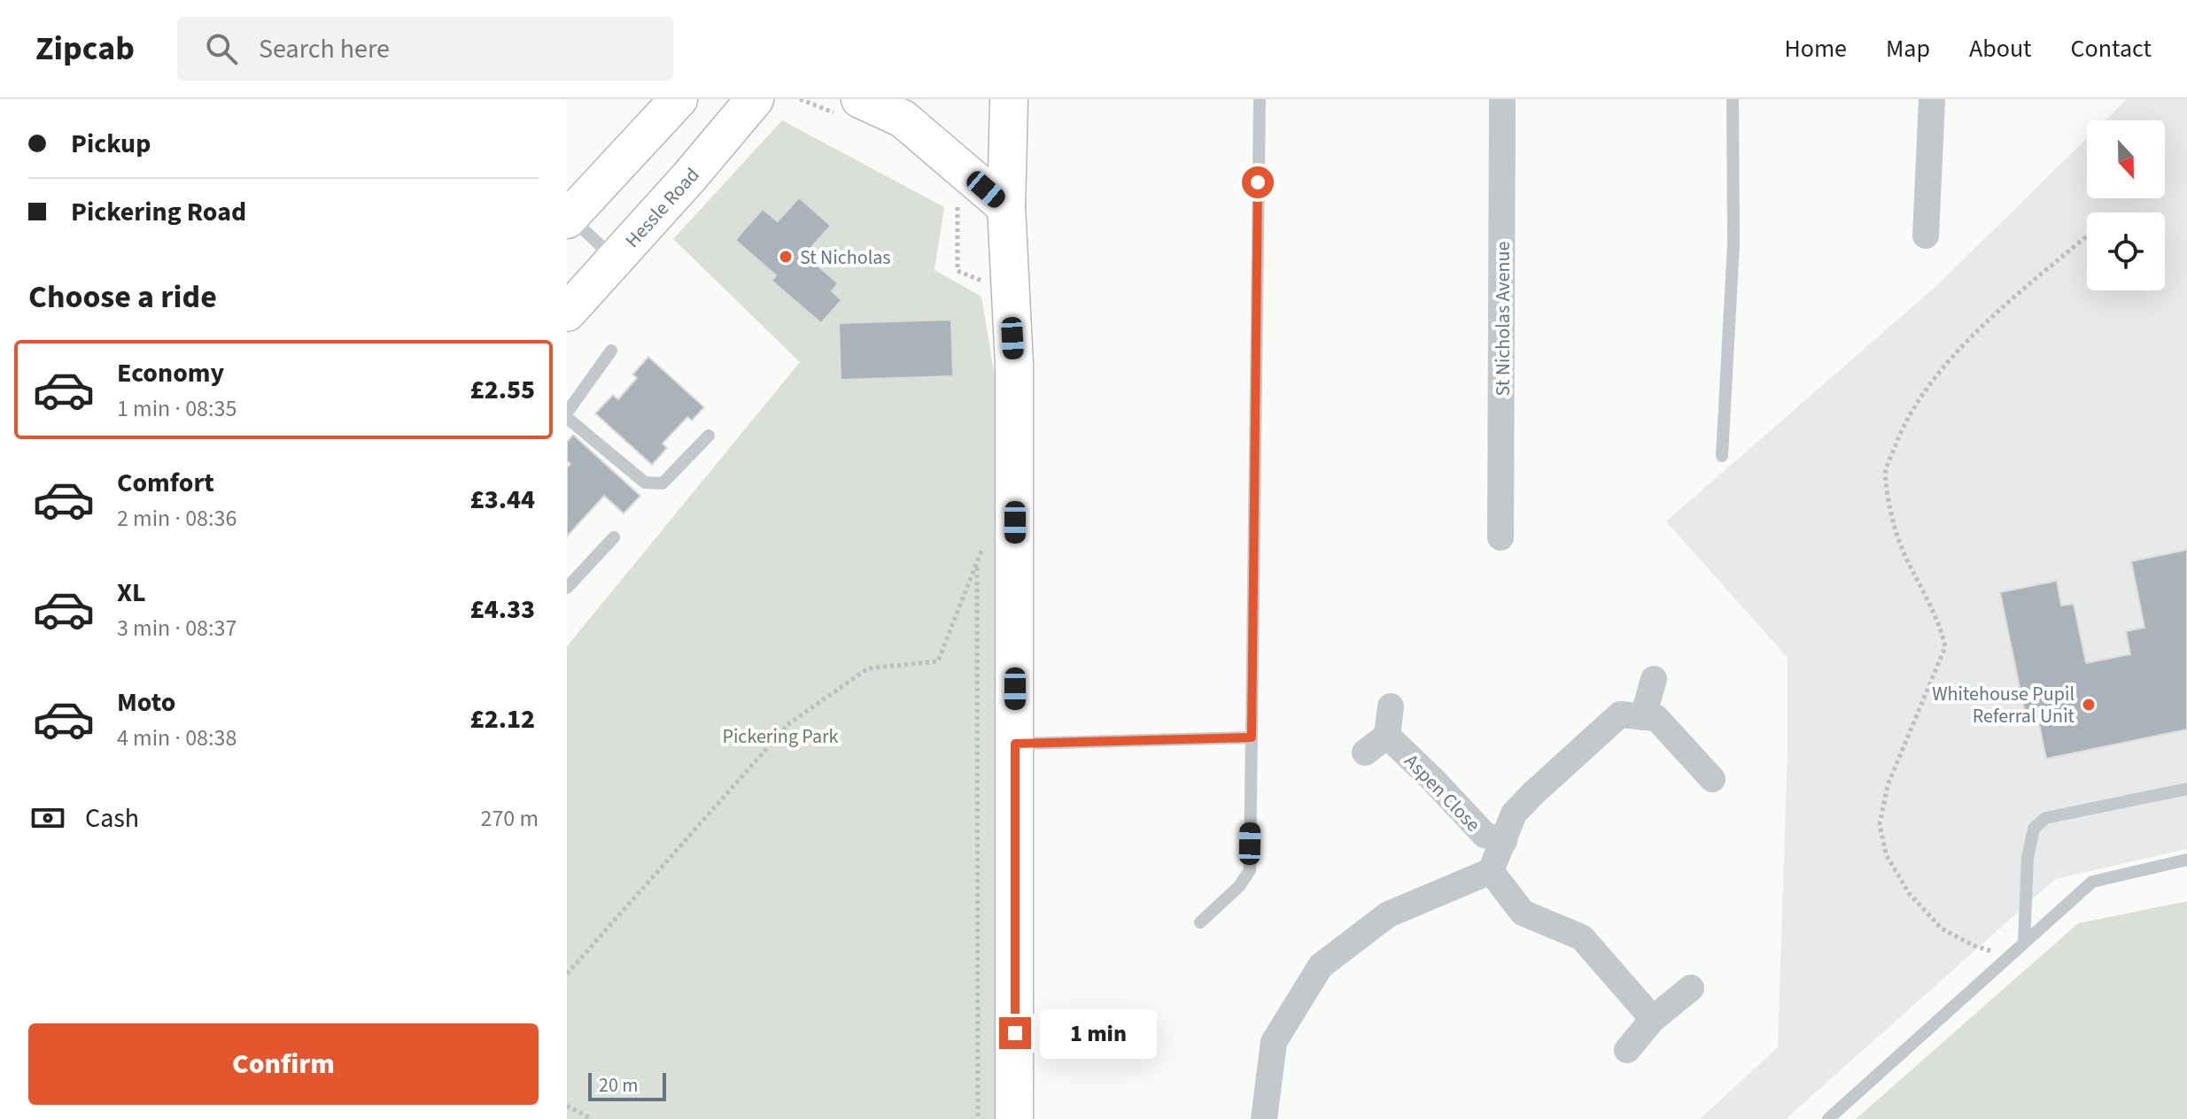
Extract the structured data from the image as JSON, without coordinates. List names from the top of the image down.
{
  "streets": {
    "street": ["Hessle Road", "St Nicholas Avenue", "Aspen Close"]
  },
  "parks": ["Pickering Park"],
  "places": ["St Nicholas", "Whitehouse Pupil Referral Unit"],
  "scale_bar": "20 m",
  "north": "bottom",
  "page": {
    "header": "Zipcab",
    "search": "Search here",
    "nav": [
      "Home",
      "Map",
      "About",
      "Contact"
    ],
    "banner": ["Pickup", "Pickering Road"],
    "heading": "Choose a ride",
    "list": [
      {
        "name": "Economy",
        "note": "1 min · 08:35",
        "value": "£2.55"
      },
      {
        "name": "Comfort",
        "note": "2 min · 08:36",
        "value": "£3.44"
      },
      {
        "name": "XL",
        "note": "3 min · 08:37",
        "value": "£4.33"
      },
      {
        "name": "Moto",
        "note": "4 min · 08:38",
        "value": "£2.12"
      }
    ],
    "pay": ["Cash", "270 m"],
    "buttons": "Confirm",
    "bubble": "1 min",
    "scale": "20 m"
  }
}
